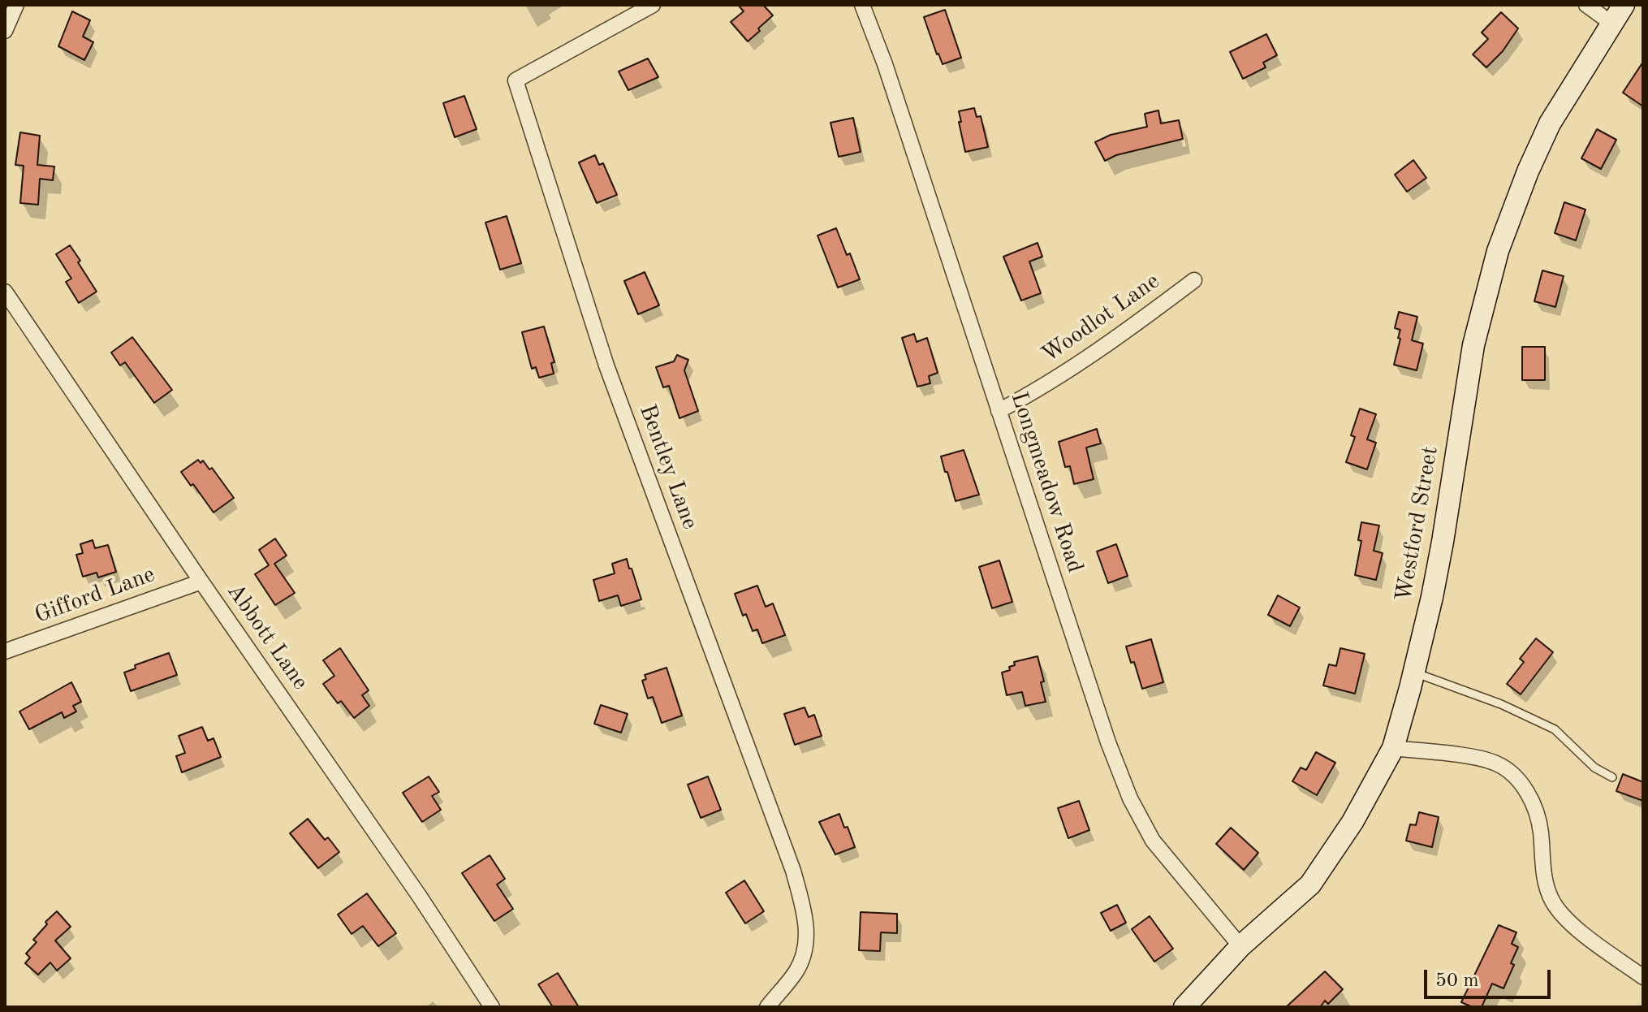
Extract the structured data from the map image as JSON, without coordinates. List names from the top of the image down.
{
  "streets": {
    "main road": ["Westford Street"],
    "street": [
      "Woodlot Lane",
      "Bentley Lane",
      "Longmeadow Road",
      "Gifford Lane",
      "Abbott Lane"
    ]
  },
  "crossings": [
    ["Woodlot Lane", "Longmeadow Road"],
    ["Longmeadow Road", "Westford Street"],
    ["Gifford Lane", "Abbott Lane"]
  ],
  "scale_bar": "50 m"
}
